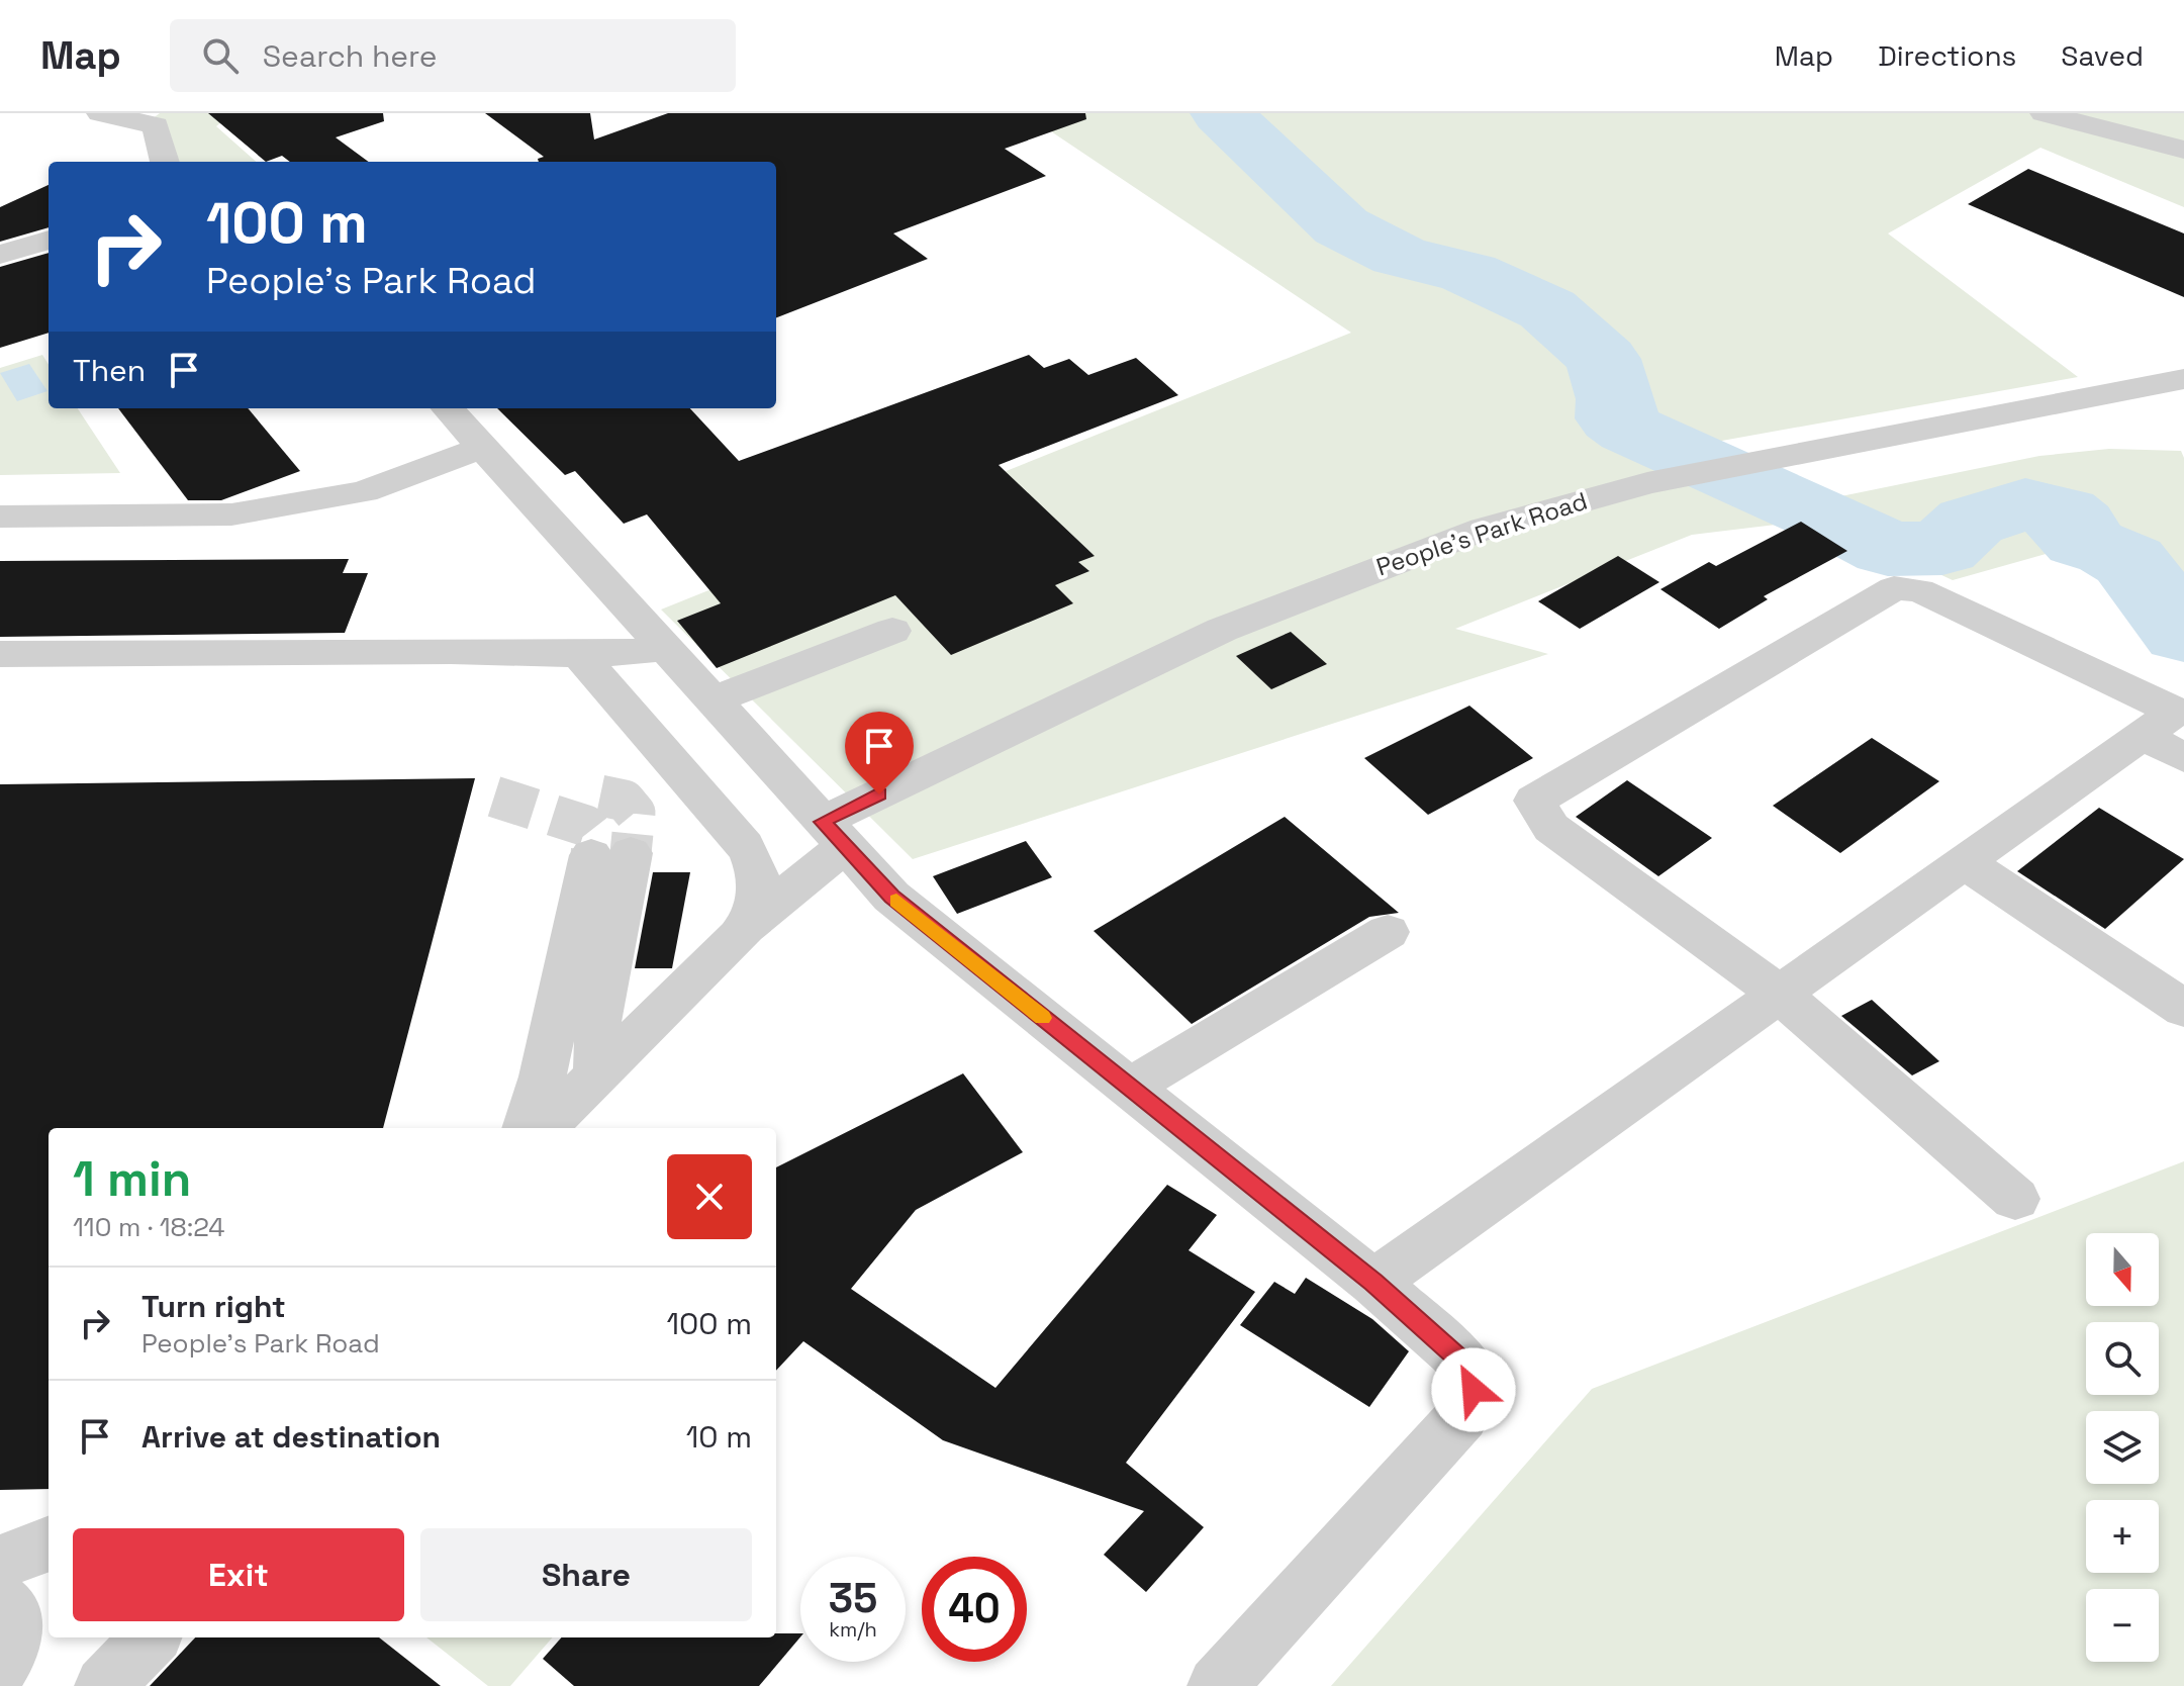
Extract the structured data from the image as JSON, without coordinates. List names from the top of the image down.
{
  "streets": {
    "street": ["People's Park Road"]
  },
  "north": "bottom",
  "page": {
    "header": "Map",
    "search": "Search here",
    "nav": ["Map", "Directions", "Saved"],
    "turn": ["100 m", "People's Park Road"],
    "then": "Then",
    "heading": ["1 min", "110 m · 18:24"],
    "map_buttons": ["+", "−"],
    "list": [
      {
        "name": "Turn right",
        "note": "People's Park Road",
        "value": "100 m"
      },
      {
        "name": "Arrive at destination",
        "value": "10 m"
      }
    ],
    "buttons": ["Exit", "Share"],
    "speed": "35 km/h",
    "limit": "40"
  }
}
